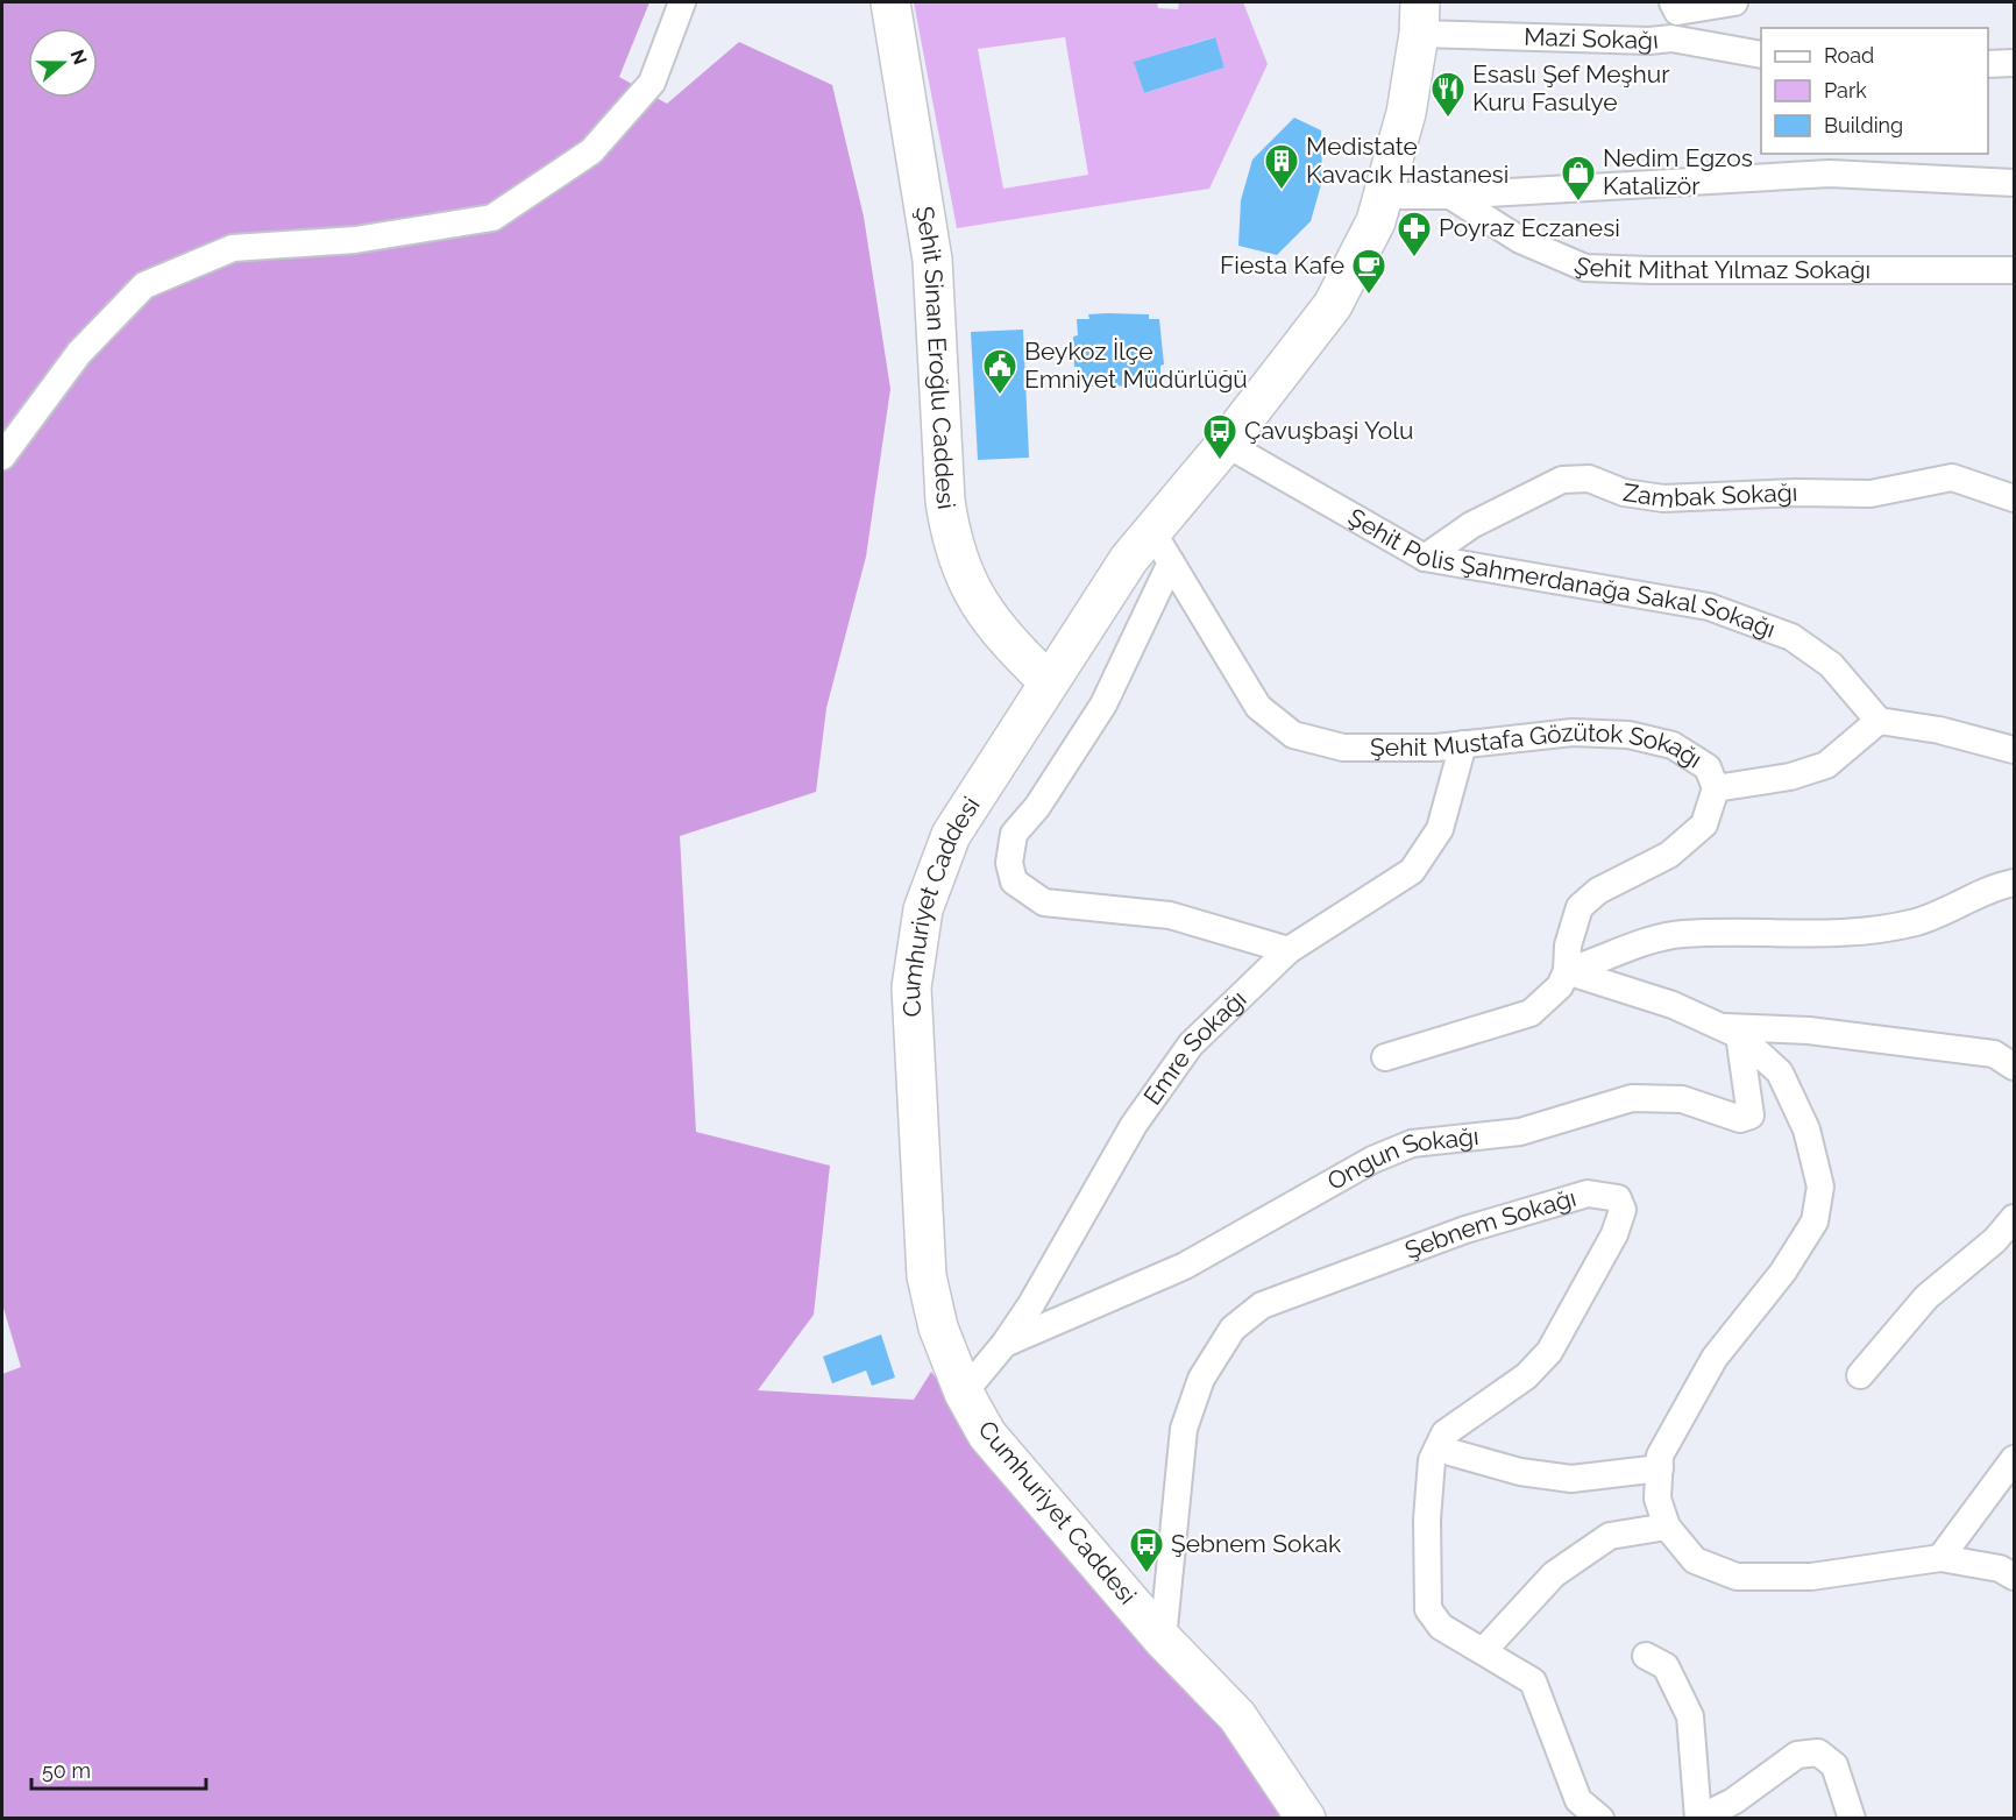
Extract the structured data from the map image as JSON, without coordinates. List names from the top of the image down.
{
  "streets": {
    "main road": ["Şehit Sinan Eroğlu Caddesi", "Cumhuriyet Caddesi"],
    "street": [
      "Mazi Sokağı",
      "Şehit Mithat Yılmaz Sokağı",
      "Zambak Sokağı",
      "Şehit Polis Şahmerdanağa Sakal Sokağı",
      "Şehit Mustafa Gözütok Sokağı",
      "Emre Sokağı",
      "Ongun Sokağı",
      "Şebnem Sokağı"
    ]
  },
  "crossings": [
    ["Mazi Sokağı", "Cumhuriyet Caddesi"],
    ["Şehit Sinan Eroğlu Caddesi", "Cumhuriyet Caddesi"],
    ["Zambak Sokağı", "Şehit Polis Şahmerdanağa Sakal Sokağı"],
    ["Şehit Polis Şahmerdanağa Sakal Sokağı", "Cumhuriyet Caddesi"],
    ["Şehit Mustafa Gözütok Sokağı", "Cumhuriyet Caddesi"],
    ["Şehit Mustafa Gözütok Sokağı", "Emre Sokağı"],
    ["Cumhuriyet Caddesi", "Emre Sokağı"],
    ["Cumhuriyet Caddesi", "Şebnem Sokağı"],
    ["Emre Sokağı", "Ongun Sokağı"]
  ],
  "places": {
    "restaurant": ["Esaslı Şef Meşhur Kuru Fasulye"],
    "building": ["Medistate Kavacık Hastanesi"],
    "shop": ["Nedim Egzos Katalizör"],
    "pharmacy": ["Poyraz Eczanesi"],
    "cafe": ["Fiesta Kafe"],
    "public building": ["Beykoz İlçe Emniyet Müdürlüğü"],
    "bus stop": ["Çavuşbaşi Yolu", "Şebnem Sokak"]
  },
  "legend": ["Road", "Park", "Building"],
  "scale_bar": "50 m",
  "north": "right"
}
